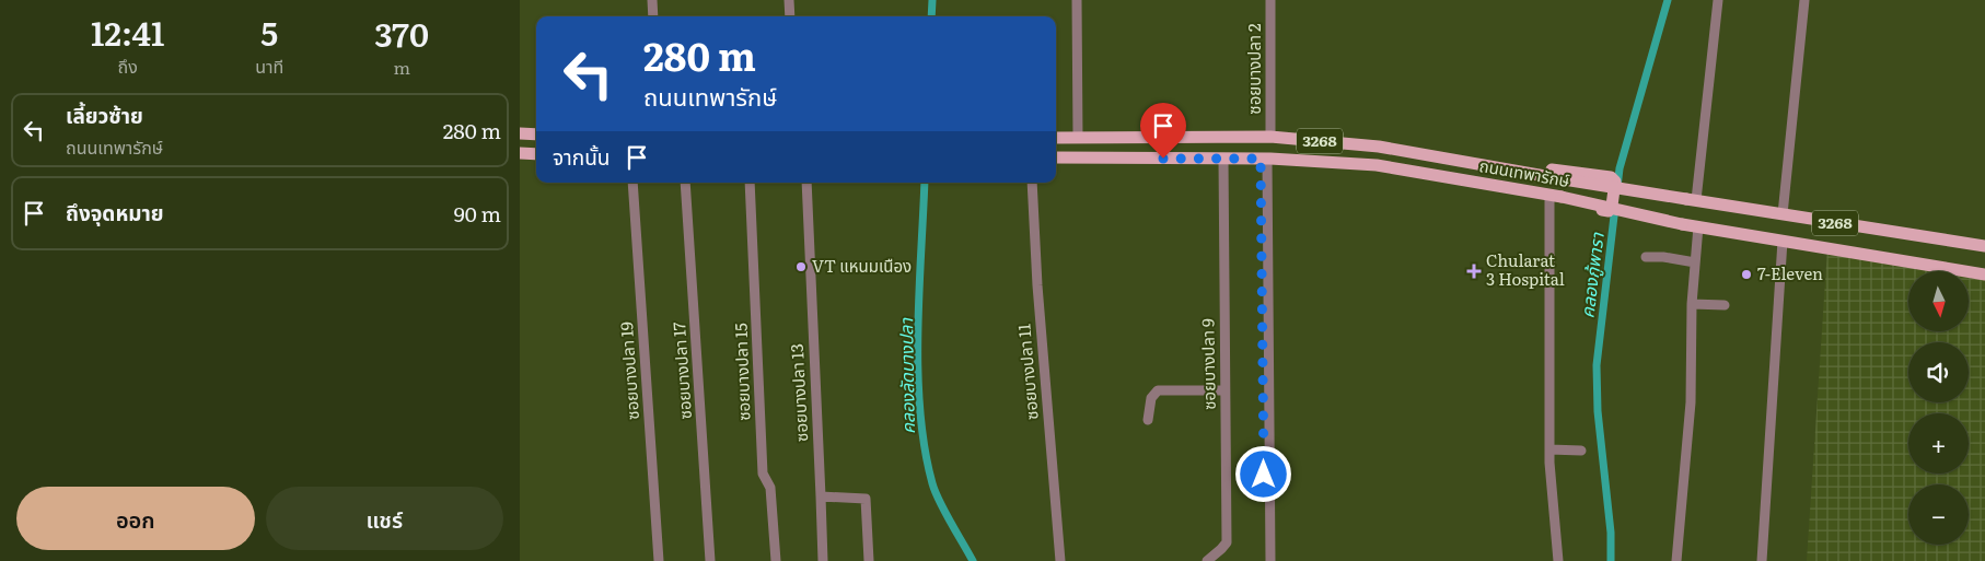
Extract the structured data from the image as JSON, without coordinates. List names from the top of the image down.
{
  "streets": {
    "main road": ["3268", "ถนนเทพารักษ์"],
    "street": [
      "ซอยบางปลา 2",
      "ซอยบางปลา 9",
      "ซอยบางปลา 19",
      "ซอยบางปลา 17",
      "ซอยบางปลา 15",
      "ซอยบางปลา 11",
      "ซอยบางปลา 13"
    ]
  },
  "crossings": [
    ["ซอยบางปลา 2", "ถนนเทพารักษ์"],
    ["ถนนเทพารักษ์", "ซอยบางปลา 9"]
  ],
  "water": ["คลองกู้พารา", "คลองลัดบางปลา"],
  "places": {
    "other": ["VT แหนมเนือง", "7-Eleven"],
    "health": ["Chularat 3 Hospital"]
  },
  "north": "bottom",
  "page": {
    "eta": [
      "12:41",
      "ถึง",
      "5",
      "นาที",
      "370",
      "m"
    ],
    "turn": ["280 m", "ถนนเทพารักษ์"],
    "list": [
      {
        "name": "เลี้ยวซ้าย",
        "note": "ถนนเทพารักษ์",
        "value": "280 m"
      },
      {
        "name": "ถึงจุดหมาย",
        "value": "90 m"
      }
    ],
    "then": "จากนั้น",
    "map_buttons": ["+", "−"],
    "buttons": ["ออก", "แชร์"]
  }
}
